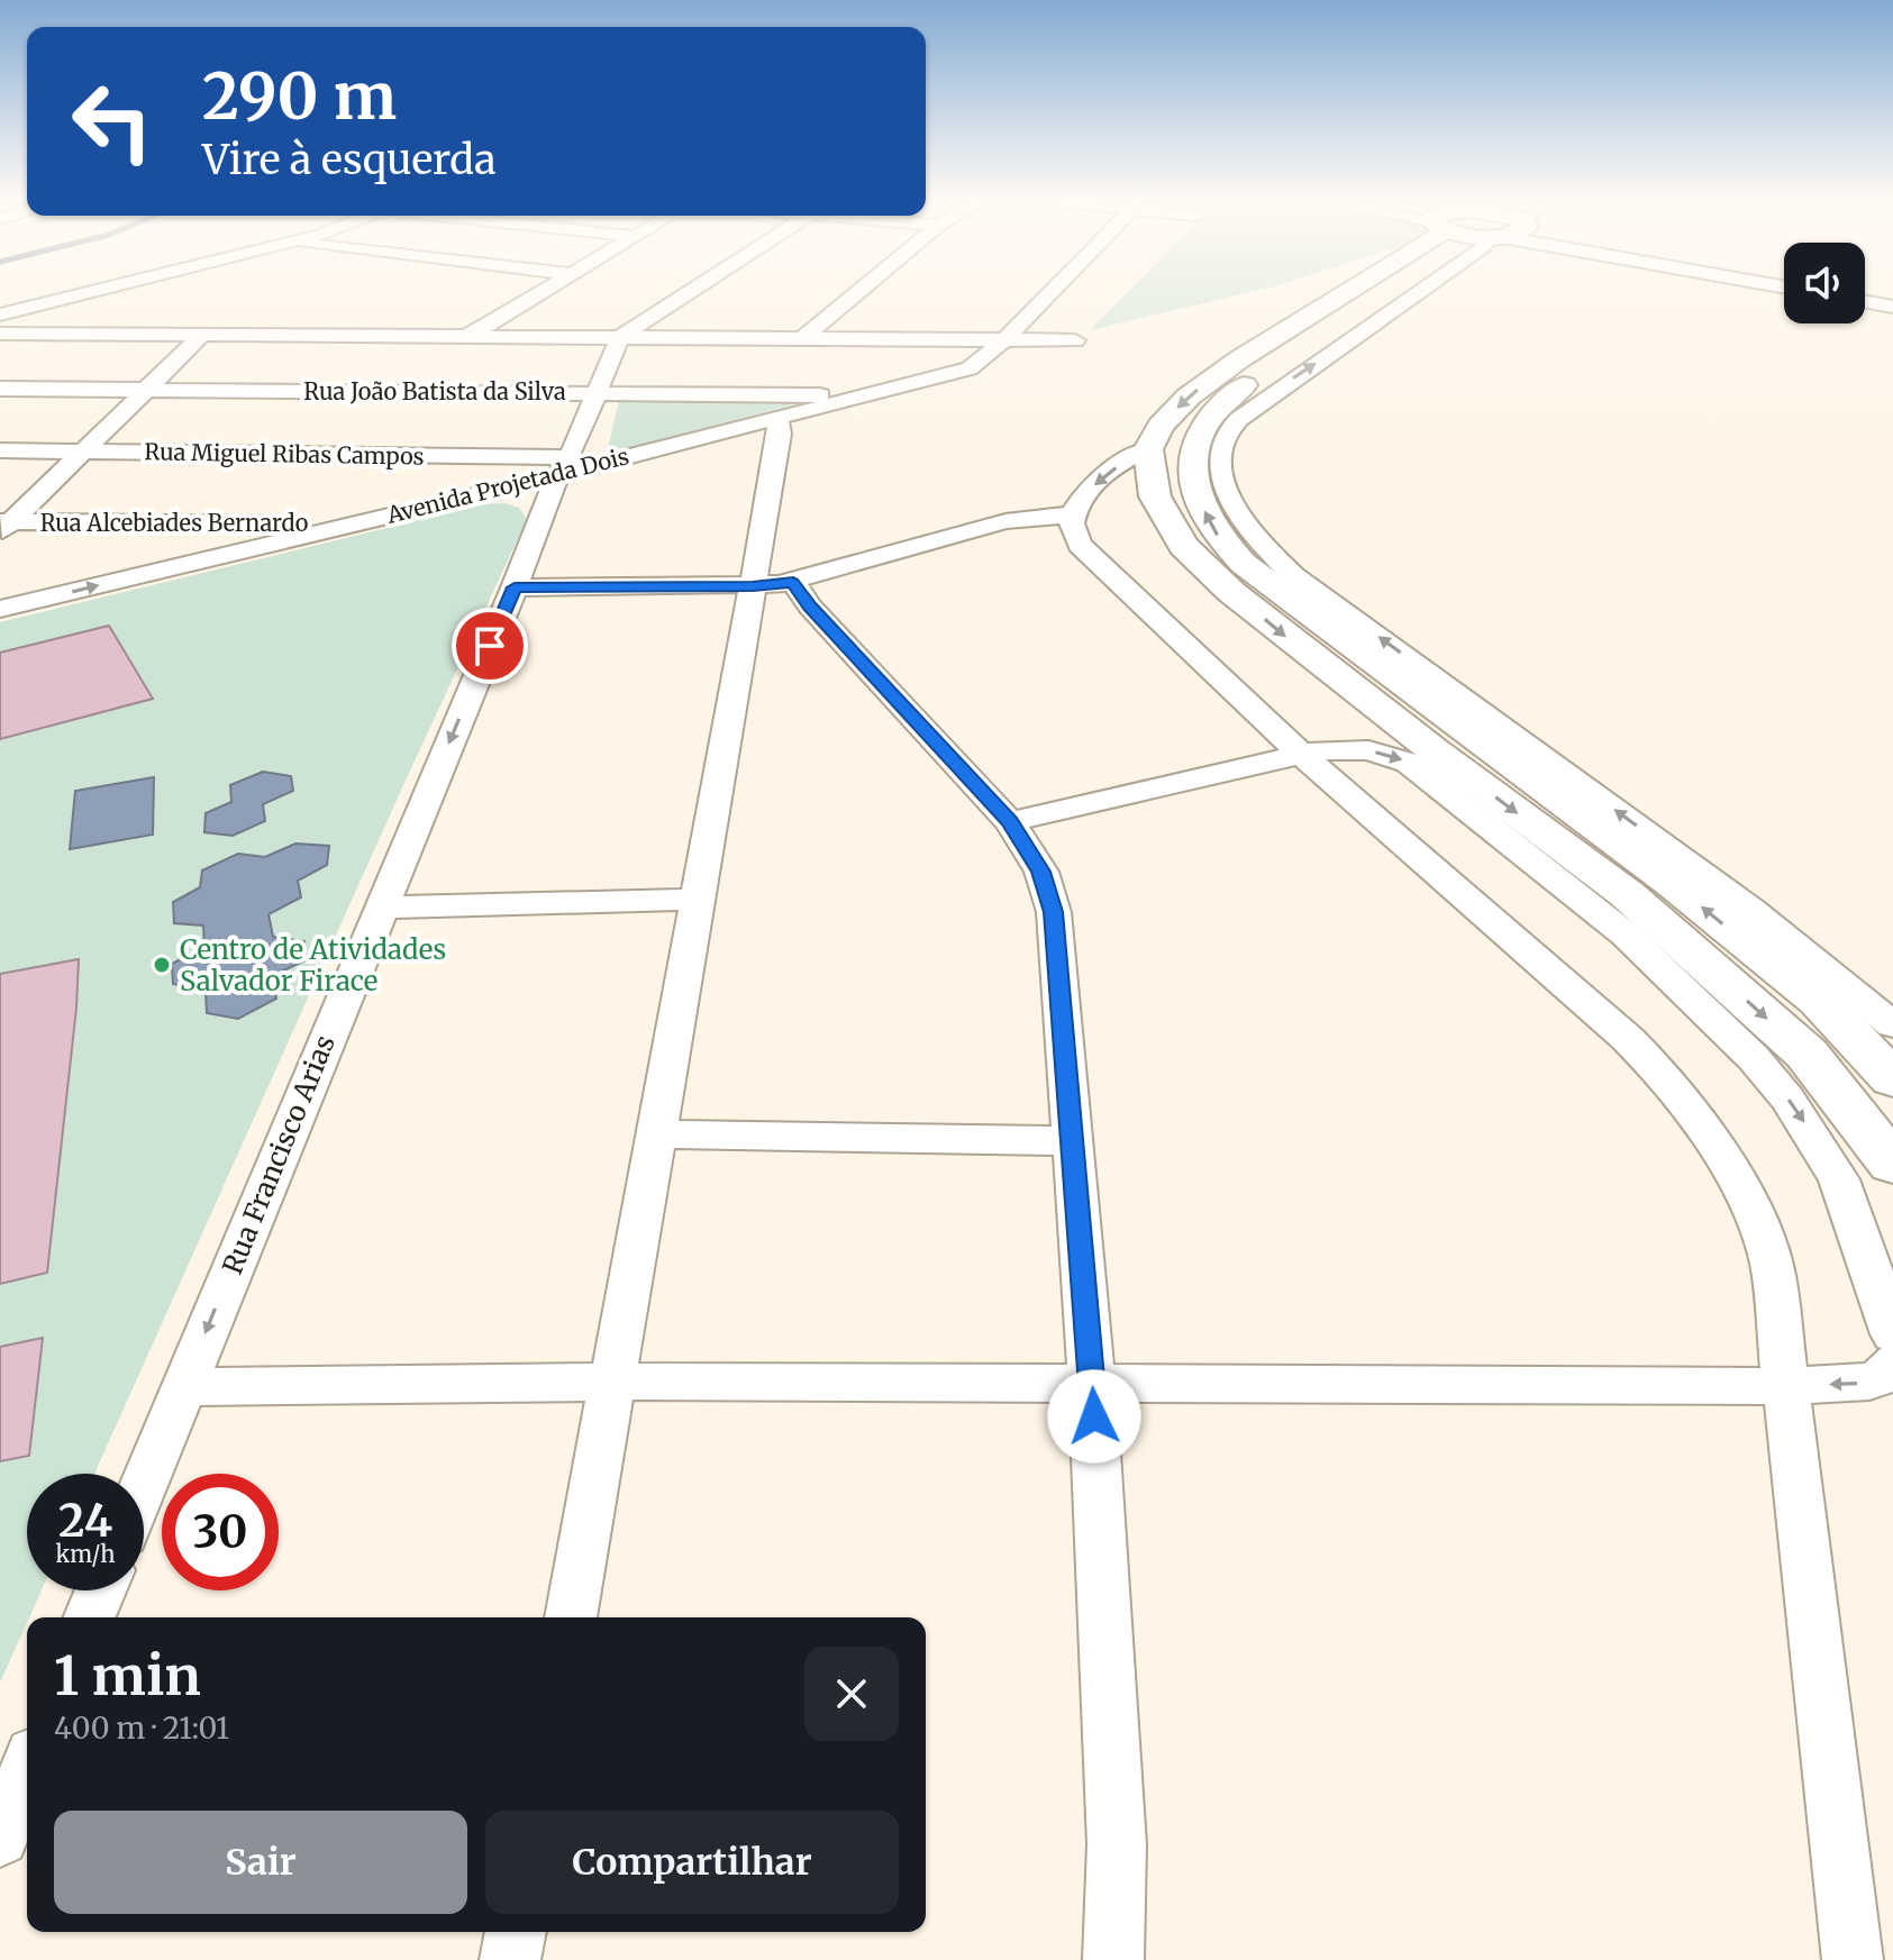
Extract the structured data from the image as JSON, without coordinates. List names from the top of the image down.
{
  "streets": {
    "street": [
      "Rua João Batista da Silva",
      "Rua Miguel Ribas Campos",
      "Avenida Projetada Dois",
      "Rua Alcebiades Bernardo",
      "Rua Francisco Arias"
    ]
  },
  "crossings": [
    ["Rua João Batista da Silva", "Avenida Projetada Dois"],
    ["Rua João Batista da Silva", "Rua Francisco Arias"],
    ["Rua Miguel Ribas Campos", "Avenida Projetada Dois"],
    ["Rua Miguel Ribas Campos", "Rua Francisco Arias"],
    ["Avenida Projetada Dois", "Rua Alcebiades Bernardo"],
    ["Avenida Projetada Dois", "Rua Francisco Arias"]
  ],
  "places": ["Centro de Atividades Salvador Firace"],
  "page": {
    "turn": ["290 m", "Vire à esquerda"],
    "speed": "24 km/h",
    "limit": "30",
    "heading": ["1 min", "400 m · 21:01"],
    "buttons": ["Sair", "Compartilhar"]
  }
}
